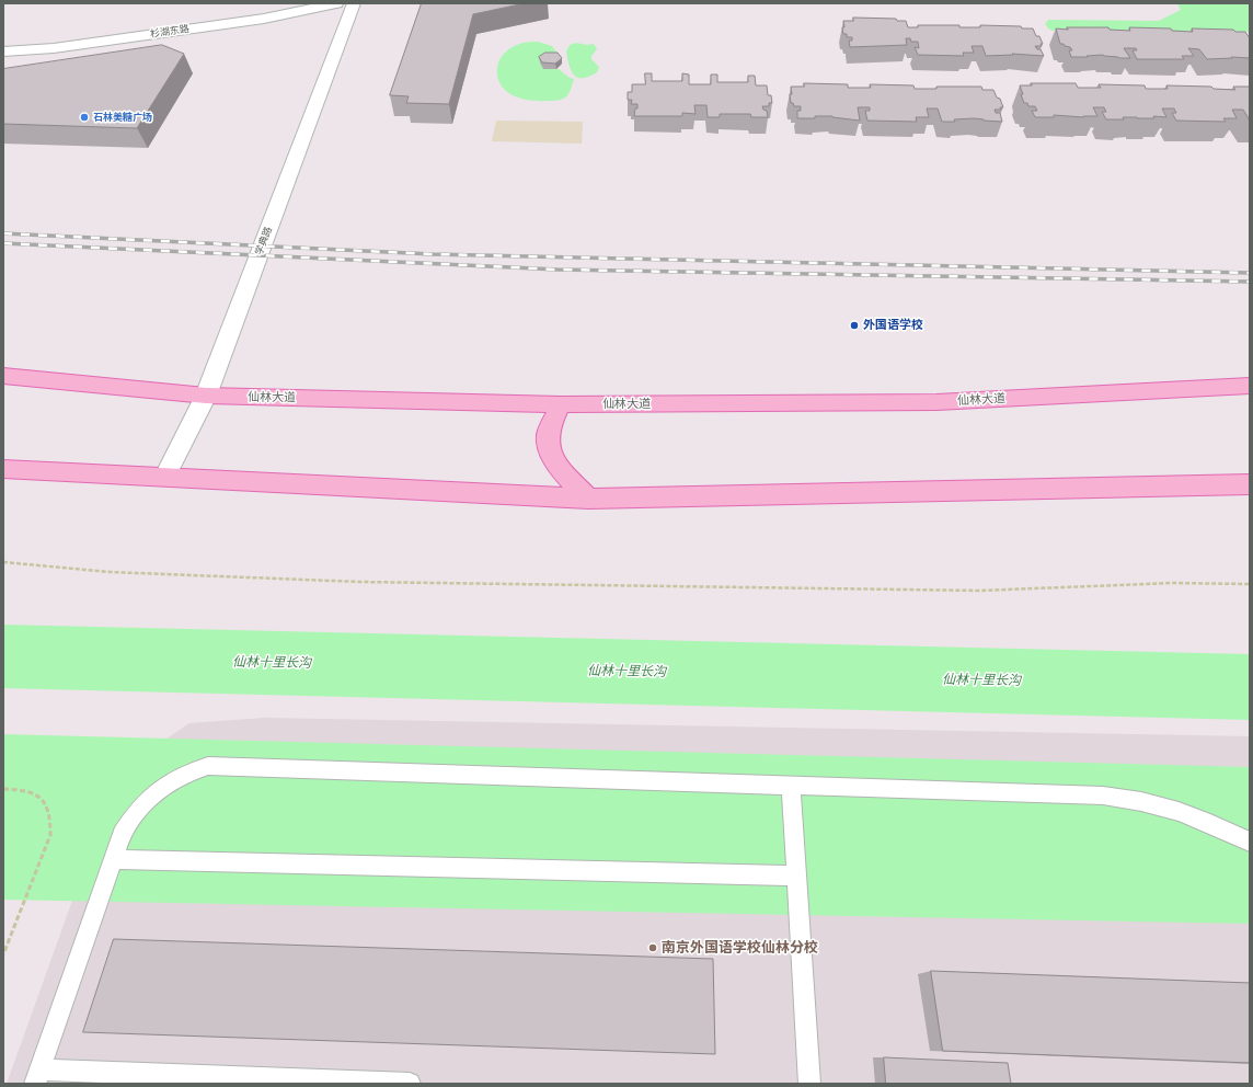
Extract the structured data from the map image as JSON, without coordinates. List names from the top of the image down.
{
  "streets": {
    "main road": ["仙林大道"],
    "street": ["杉湖东路", "学典路"]
  },
  "crossings": [
    ["学典路", "仙林大道"]
  ],
  "water": ["仙林十里长沟"],
  "places": ["石林美糖广场", "外国语学校", "南京外国语学校仙林分校"]
}
